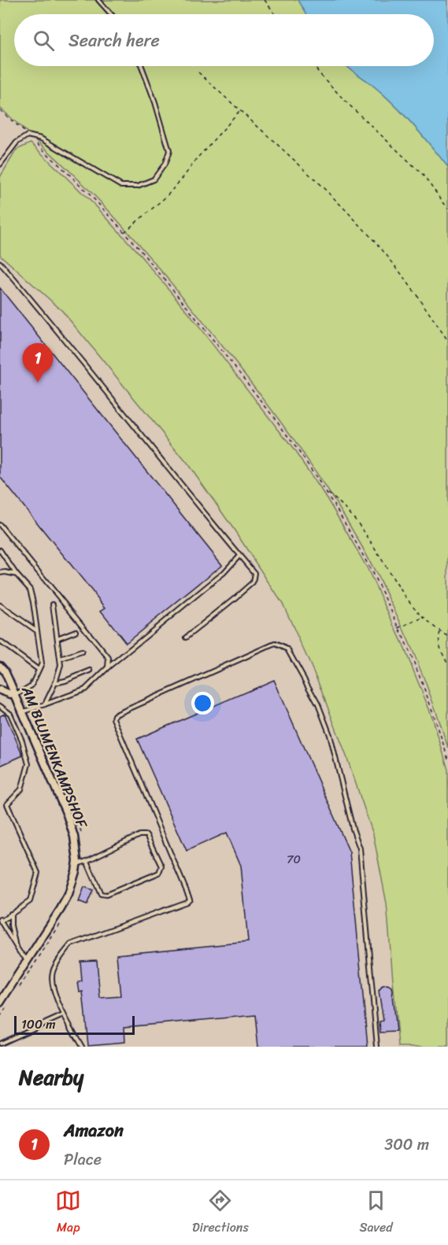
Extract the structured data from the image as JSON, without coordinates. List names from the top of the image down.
{
  "streets": {
    "street": ["AM BLUMENKAMPSHOF"]
  },
  "house_numbers": ["70"],
  "scale_bar": "100 m",
  "page": {
    "search": "Search here",
    "pins": "1",
    "scale": "100 m",
    "heading": "Nearby",
    "list": [
      {
        "mark": "1",
        "name": "Amazon",
        "note": "Place",
        "value": "300 m"
      }
    ],
    "nav": ["Map", "Directions", "Saved"]
  }
}
